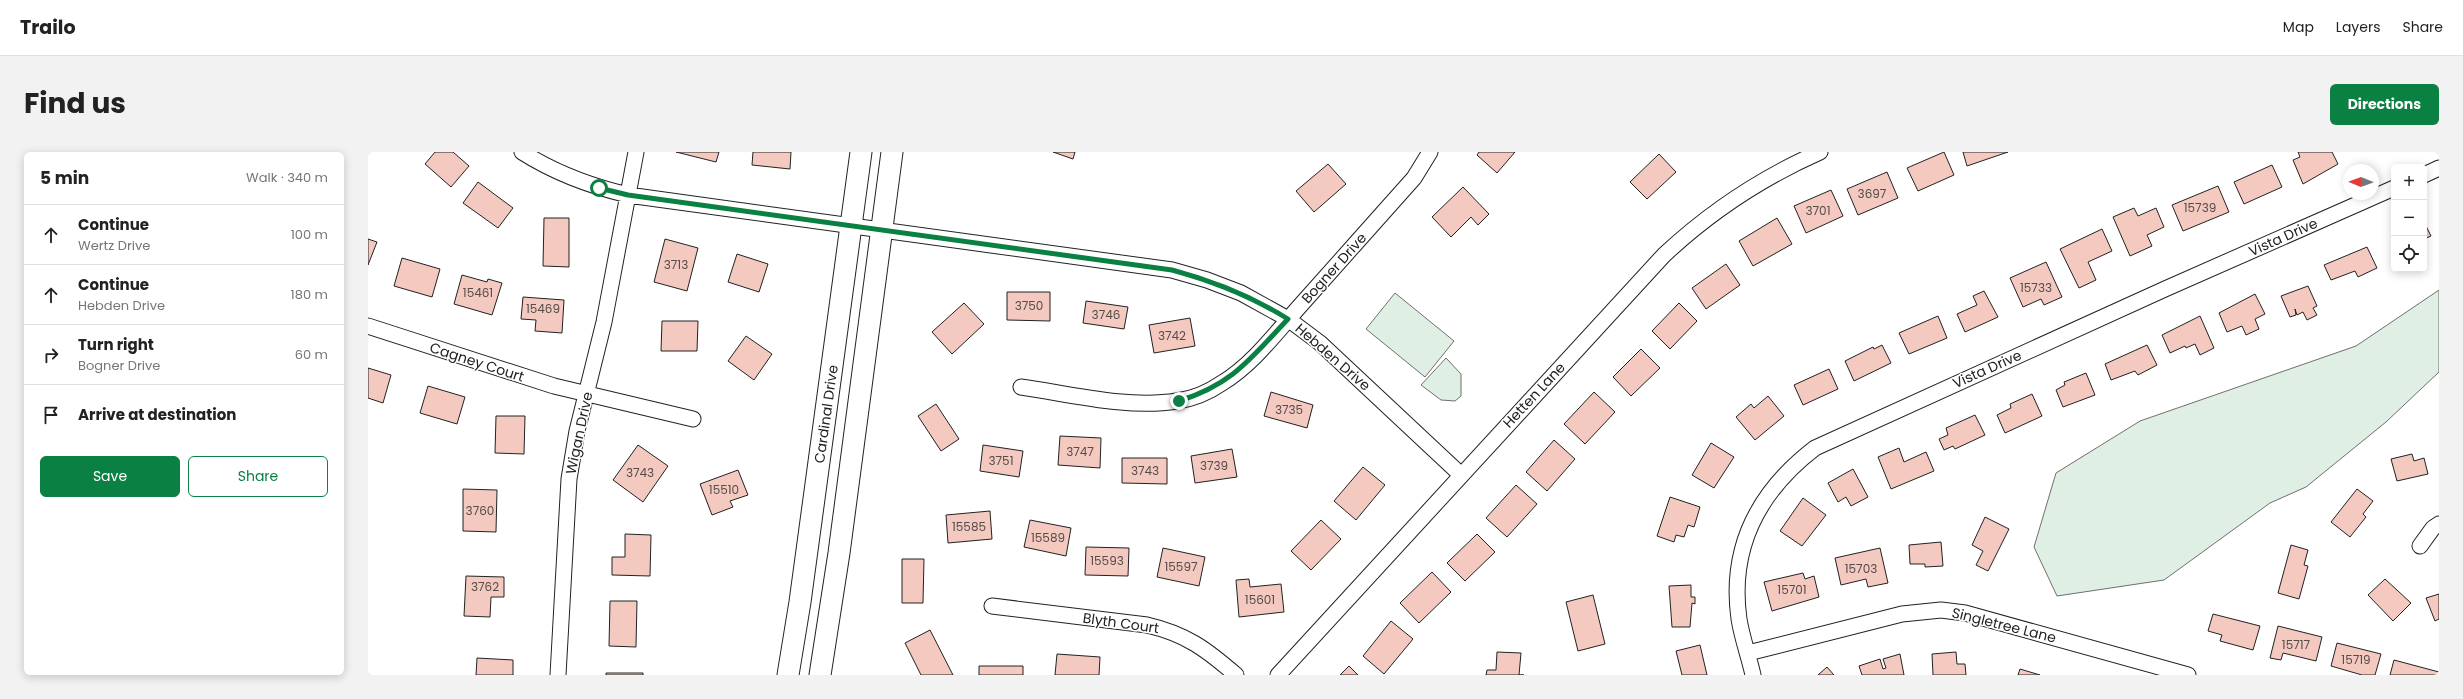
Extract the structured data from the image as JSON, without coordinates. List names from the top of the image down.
{
  "streets": {
    "main road": ["Cardinal Drive"],
    "street": [
      "Vista Drive",
      "Bogner Drive",
      "Hebden Drive",
      "Cagney Court",
      "Hetten Lane",
      "Wigan Drive",
      "Blyth Court",
      "Singletree Lane"
    ]
  },
  "crossings": [
    ["Vista Drive", "Singletree Lane"],
    ["Bogner Drive", "Hebden Drive"],
    ["Hebden Drive", "Hetten Lane"],
    ["Hebden Drive", "Cardinal Drive"],
    ["Hebden Drive", "Wigan Drive"],
    ["Cagney Court", "Wigan Drive"]
  ],
  "house_numbers": [
    "3697",
    "15739",
    "3701",
    "3713",
    "15733",
    "15461",
    "3750",
    "15469",
    "3746",
    "3742",
    "3735",
    "3747",
    "3751",
    "3739",
    "3743",
    "3743",
    "15510",
    "3760",
    "15585",
    "15589",
    "15593",
    "15597",
    "15703",
    "3762",
    "15701",
    "15601",
    "15717",
    "15719"
  ],
  "north": "left",
  "page": {
    "header": "Trailo",
    "nav": ["Map", "Layers", "Share"],
    "title": "Find us",
    "buttons": [
      "Directions",
      ["Save", "Share"]
    ],
    "heading": ["5 min", "Walk · 340 m"],
    "map_buttons": ["+", "−"],
    "list": [
      ["Continue", "Wertz Drive", "100 m"],
      ["Continue", "Hebden Drive", "180 m"],
      ["Turn right", "Bogner Drive", "60 m"],
      "Arrive at destination"
    ]
  }
}
